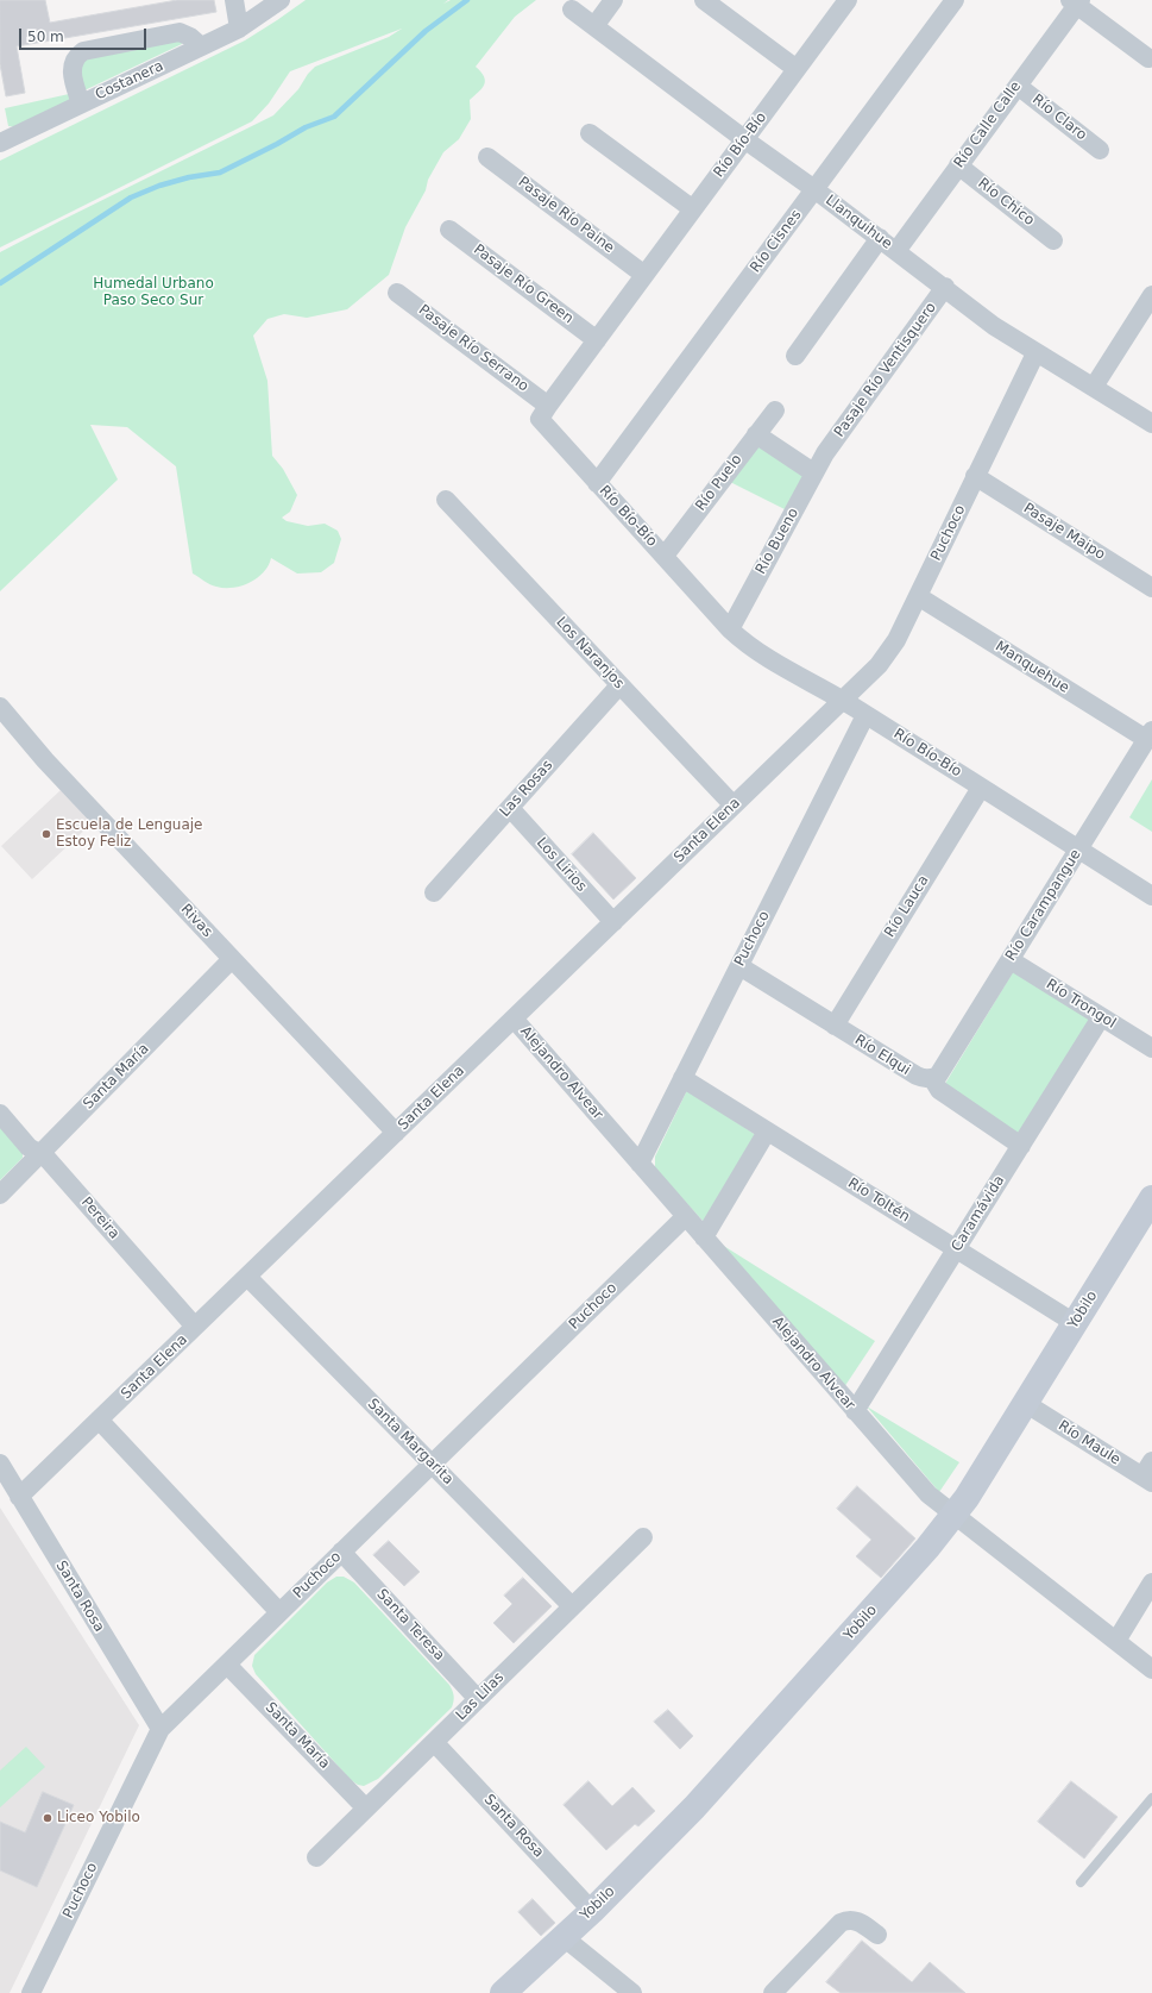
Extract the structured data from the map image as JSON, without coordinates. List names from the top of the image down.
{
  "streets": {
    "main road": ["Yobilo"],
    "street": [
      "Costanera",
      "Río Claro",
      "Río Calle Calle",
      "Río Bío-Bío",
      "Río Chico",
      "Pasaje Río Paine",
      "Llanquihue",
      "Río Cisnes",
      "Pasaje Río Green",
      "Pasaje Río Serrano",
      "Pasaje Río Ventisquero",
      "Río Puelo",
      "Pasaje Maipo",
      "Puchoco",
      "Río Bueno",
      "Los Naranjos",
      "Manquehue",
      "Las Rosas",
      "Santa Elena",
      "Los Lirios",
      "Río Carampangue",
      "Río Lauca",
      "Rivas",
      "Río Trongol",
      "Río Elqui",
      "Alejandro Alvear",
      "Santa María",
      "Río Toltén",
      "Caramávida",
      "Pereira",
      "Santa Margarita",
      "Río Maule",
      "Santa Rosa",
      "Santa Teresa",
      "Las Lilas"
    ]
  },
  "crossings": [
    ["Río Claro", "Río Calle Calle"],
    ["Río Calle Calle", "Río Chico"],
    ["Río Calle Calle", "Llanquihue"],
    ["Río Bío-Bío", "Pasaje Río Paine"],
    ["Río Bío-Bío", "Llanquihue"],
    ["Río Bío-Bío", "Río Cisnes"],
    ["Río Bío-Bío", "Pasaje Río Green"],
    ["Río Bío-Bío", "Pasaje Río Serrano"],
    ["Río Bío-Bío", "Río Puelo"],
    ["Río Bío-Bío", "Puchoco"],
    ["Río Bío-Bío", "Río Bueno"],
    ["Río Bío-Bío", "Santa Elena"],
    ["Río Bío-Bío", "Río Carampangue"],
    ["Río Bío-Bío", "Río Lauca"],
    ["Llanquihue", "Río Cisnes"],
    ["Llanquihue", "Pasaje Río Ventisquero"],
    ["Llanquihue", "Puchoco"],
    ["Pasaje Río Ventisquero", "Río Bueno"],
    ["Pasaje Maipo", "Puchoco"],
    ["Puchoco", "Manquehue"],
    ["Puchoco", "Santa Elena"],
    ["Puchoco", "Río Elqui"],
    ["Puchoco", "Alejandro Alvear"],
    ["Puchoco", "Santa María"],
    ["Puchoco", "Río Toltén"],
    ["Puchoco", "Santa Margarita"],
    ["Puchoco", "Santa Rosa"],
    ["Puchoco", "Santa Teresa"],
    ["Los Naranjos", "Las Rosas"],
    ["Los Naranjos", "Santa Elena"],
    ["Manquehue", "Río Carampangue"],
    ["Las Rosas", "Los Lirios"],
    ["Santa Elena", "Los Lirios"],
    ["Santa Elena", "Rivas"],
    ["Santa Elena", "Alejandro Alvear"],
    ["Santa Elena", "Pereira"],
    ["Santa Elena", "Santa Margarita"],
    ["Santa Elena", "Santa Rosa"],
    ["Río Carampangue", "Río Trongol"],
    ["Río Carampangue", "Río Elqui"],
    ["Río Lauca", "Río Elqui"],
    ["Rivas", "Santa María"],
    ["Río Trongol", "Caramávida"],
    ["Alejandro Alvear", "Caramávida"],
    ["Alejandro Alvear", "Yobilo"],
    ["Santa María", "Pereira"],
    ["Santa María", "Las Lilas"],
    ["Río Toltén", "Caramávida"],
    ["Río Toltén", "Yobilo"],
    ["Yobilo", "Río Maule"],
    ["Yobilo", "Santa Rosa"],
    ["Santa Margarita", "Las Lilas"],
    ["Santa Rosa", "Las Lilas"],
    ["Santa Teresa", "Las Lilas"]
  ],
  "parks": ["Humedal Urbano Paso Seco Sur"],
  "places": ["Escuela de Lenguaje Estoy Feliz", "Liceo Yobilo"],
  "scale_bar": "50 m"
}
